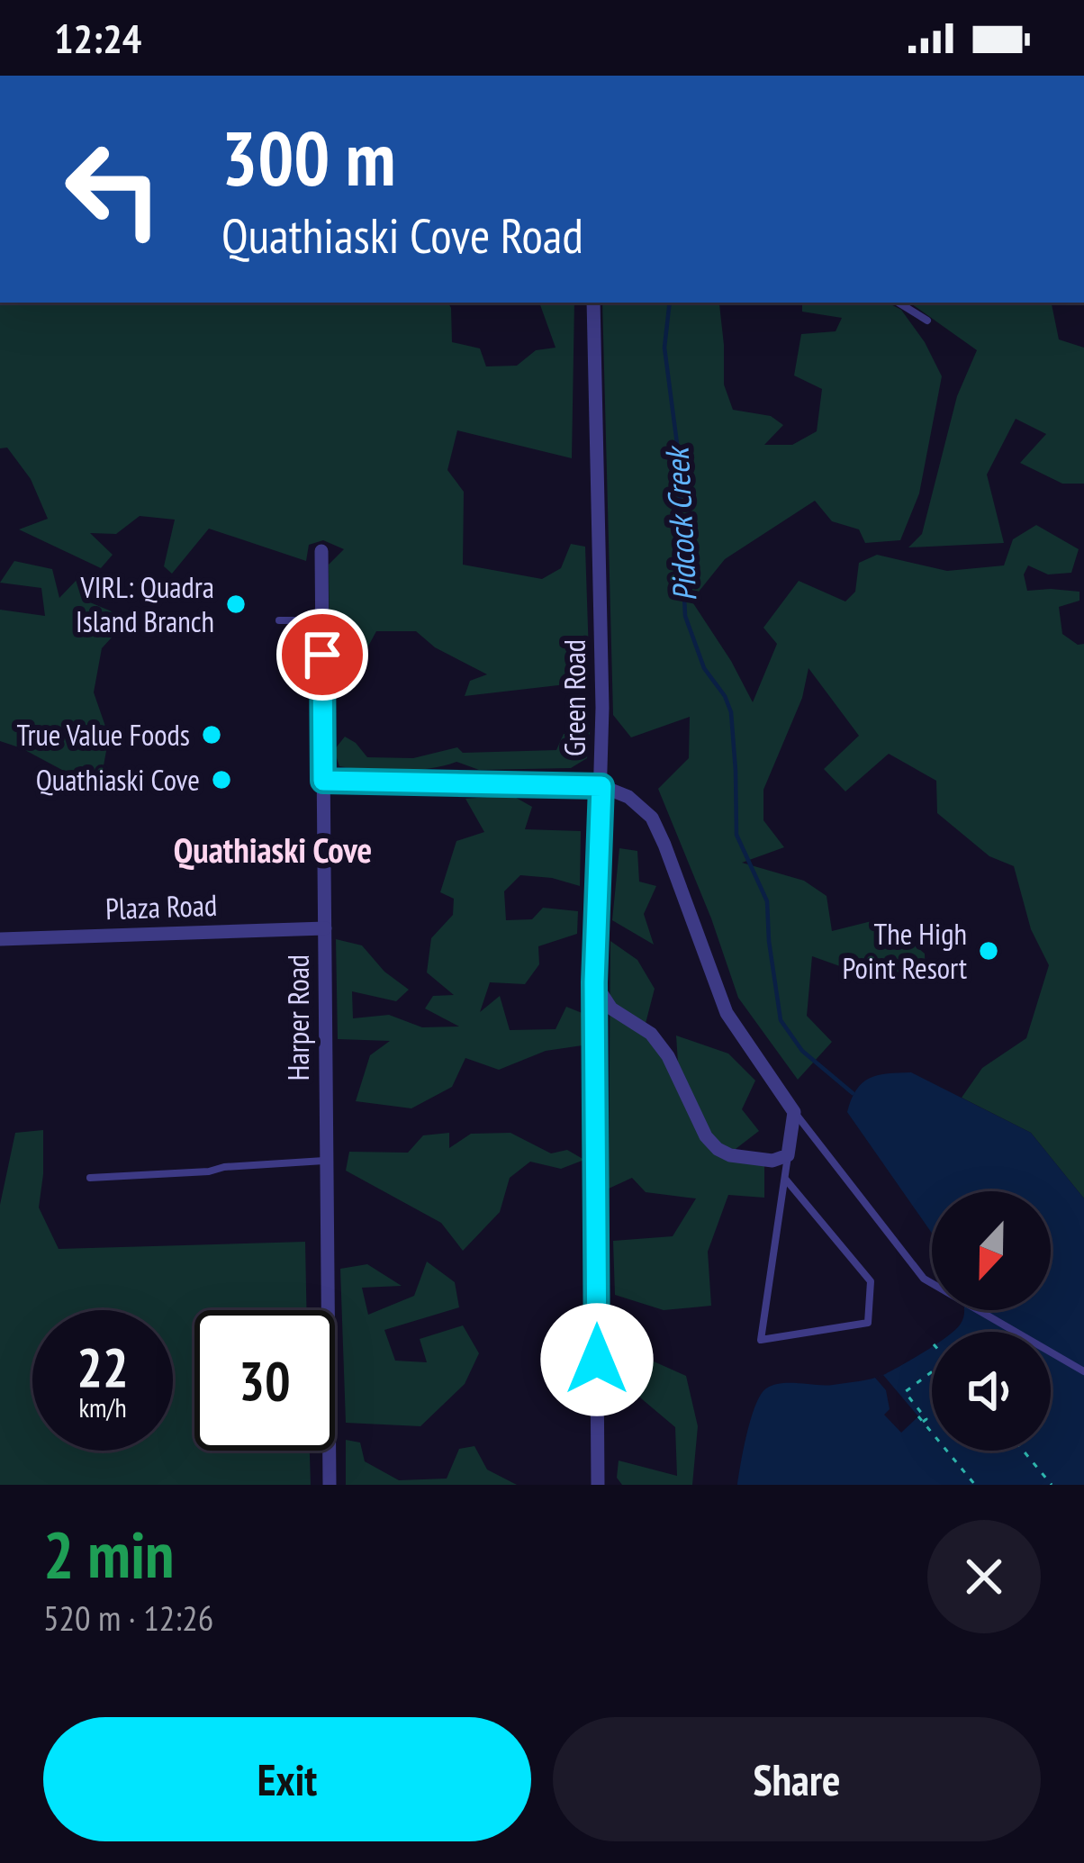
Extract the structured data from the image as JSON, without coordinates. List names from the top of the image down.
{
  "streets": {
    "street": ["Green Road", "Plaza Road", "Harper Road"]
  },
  "crossings": [
    ["Plaza Road", "Harper Road"]
  ],
  "districts": ["Quathiaski Cove"],
  "water": ["Pidcock Creek"],
  "places": [
    "VIRL: Quadra Island Branch",
    "True Value Foods",
    "Quathiaski Cove",
    "The High Point Resort"
  ],
  "north": "bottom",
  "page": {
    "status": "12:24",
    "turn": ["300 m", "Quathiaski Cove Road"],
    "speed": "22 km/h",
    "limit": "30",
    "heading": ["2 min", "520 m · 12:26"],
    "buttons": ["Exit", "Share"]
  }
}
